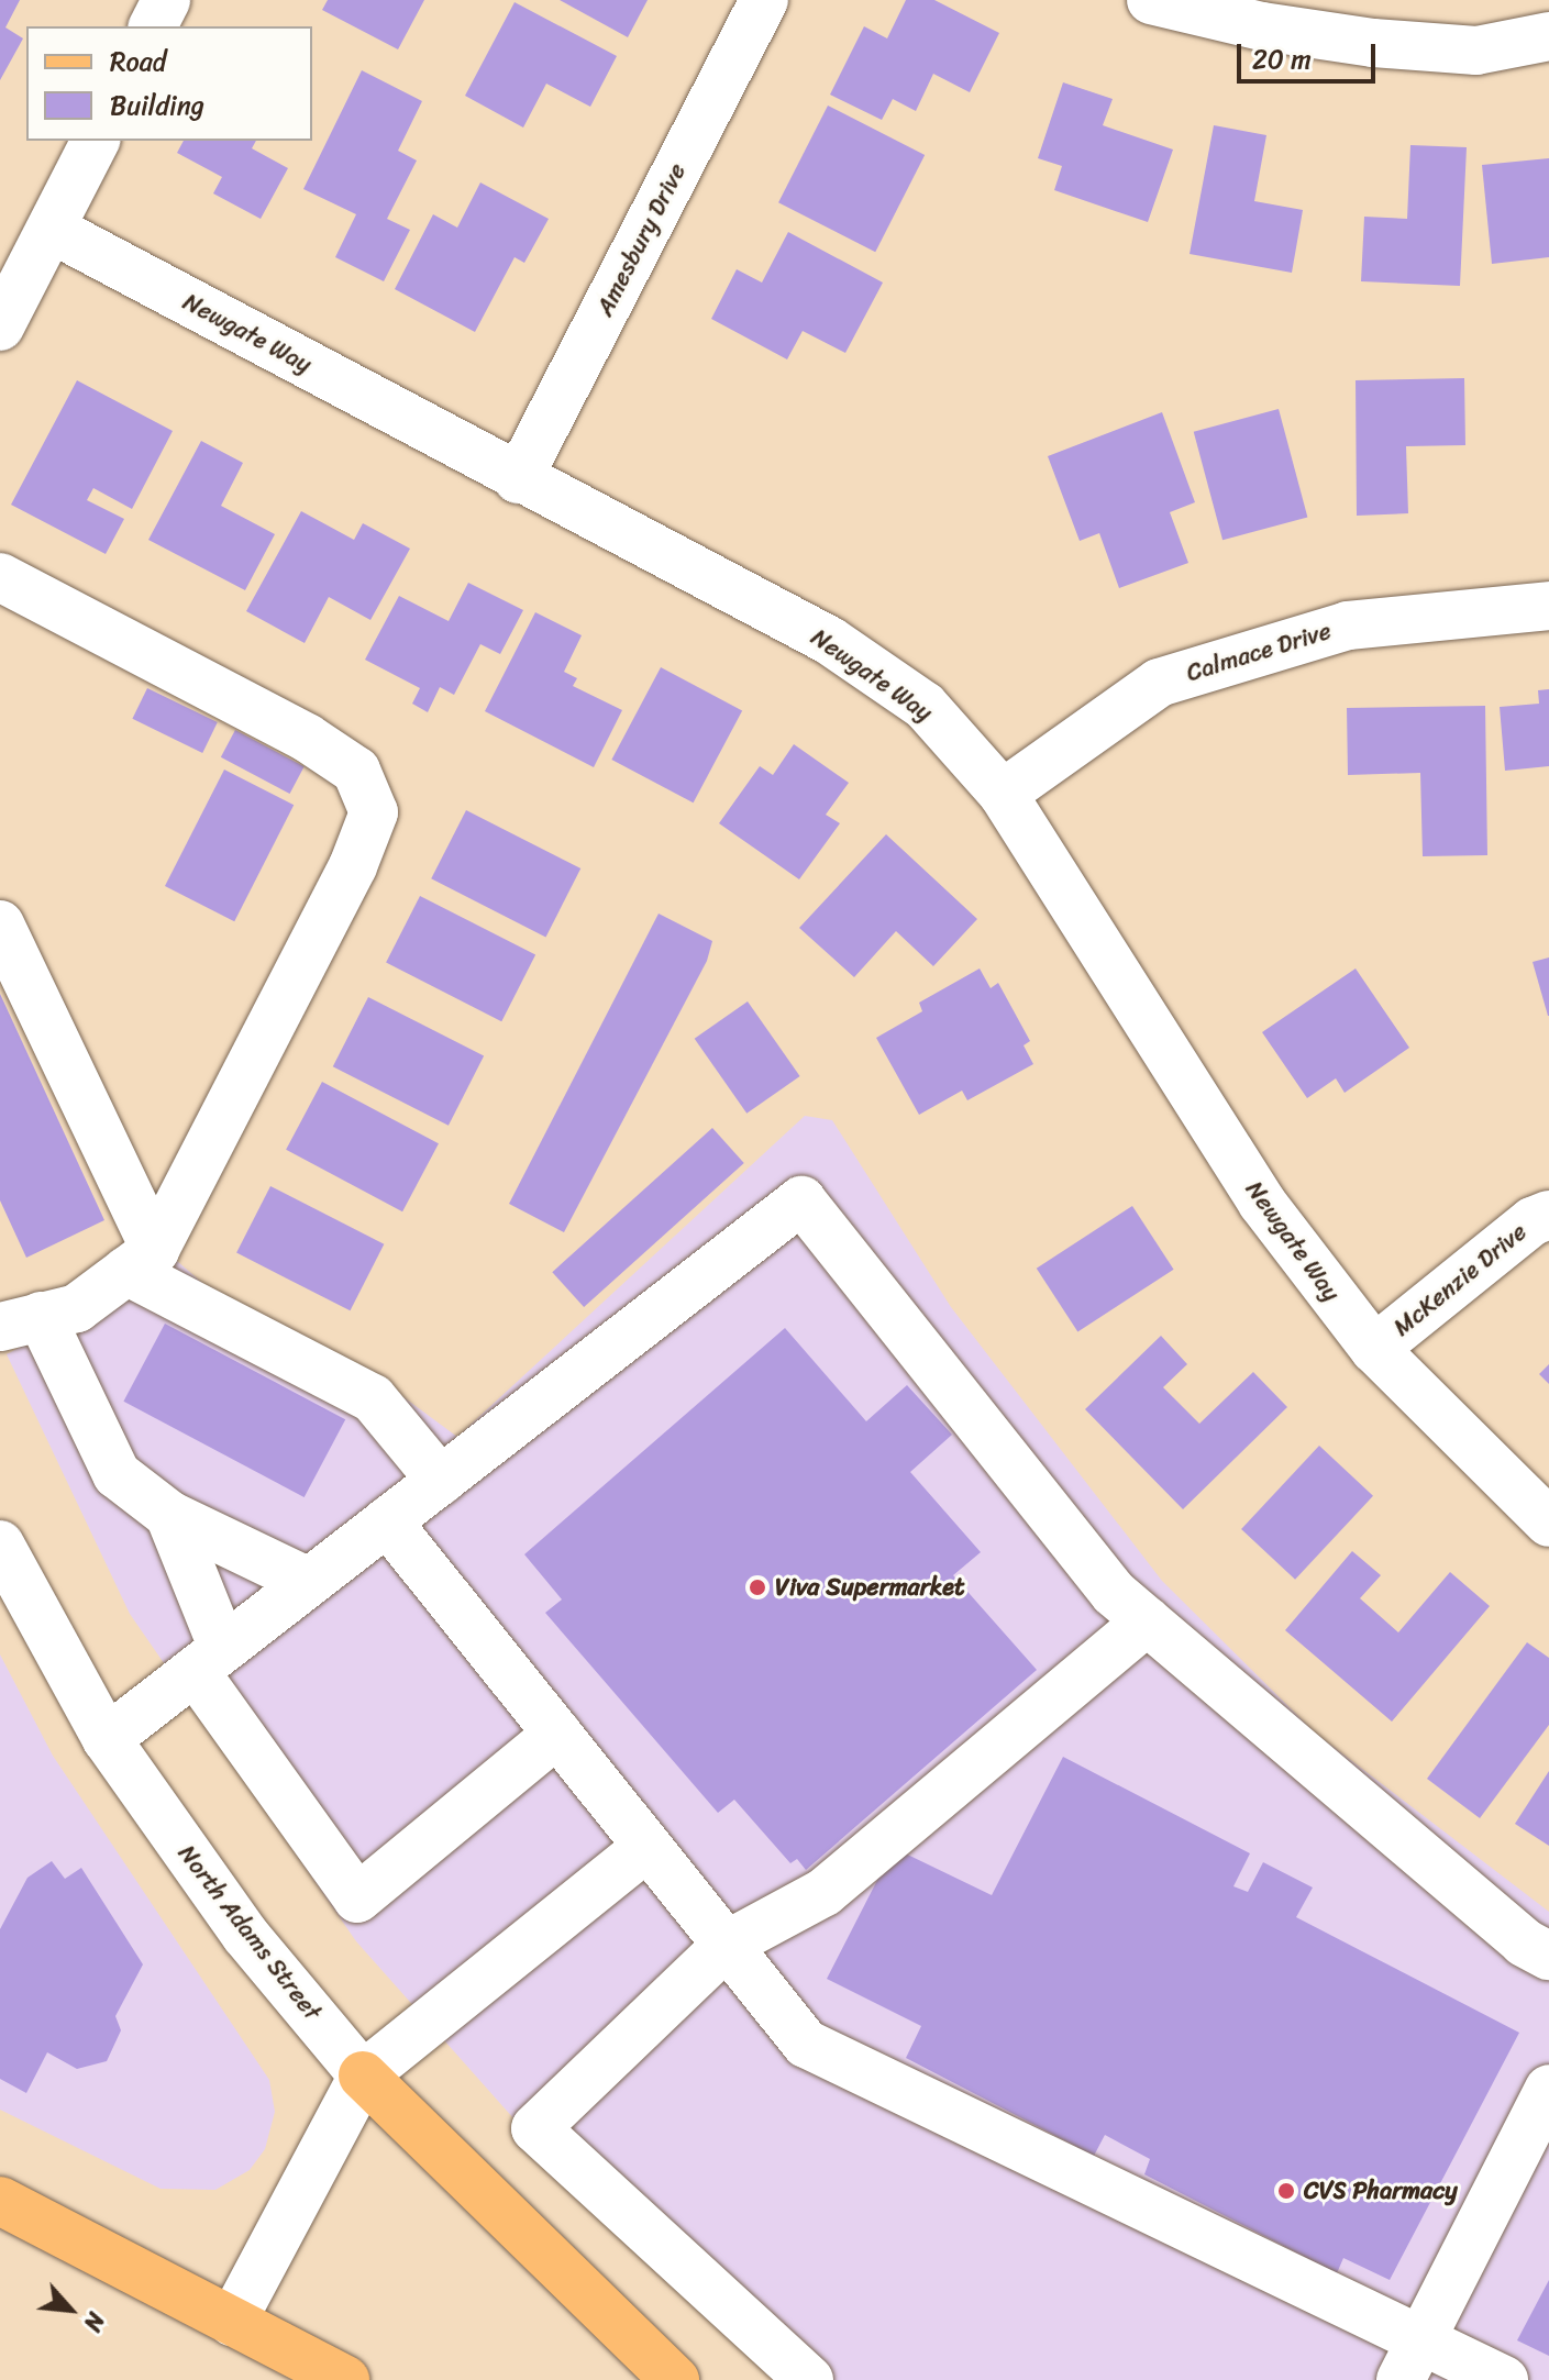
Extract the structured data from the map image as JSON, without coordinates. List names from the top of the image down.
{
  "streets": {
    "street": [
      "Amesbury Drive",
      "Newgate Way",
      "Calmace Drive",
      "McKenzie Drive",
      "North Adams Street"
    ]
  },
  "crossings": [
    ["Amesbury Drive", "Newgate Way"],
    ["Newgate Way", "Calmace Drive"],
    ["Newgate Way", "McKenzie Drive"]
  ],
  "places": ["Viva Supermarket", "CVS Pharmacy"],
  "legend": ["Road", "Building"],
  "scale_bar": "20 m",
  "north": "bottom right"
}
